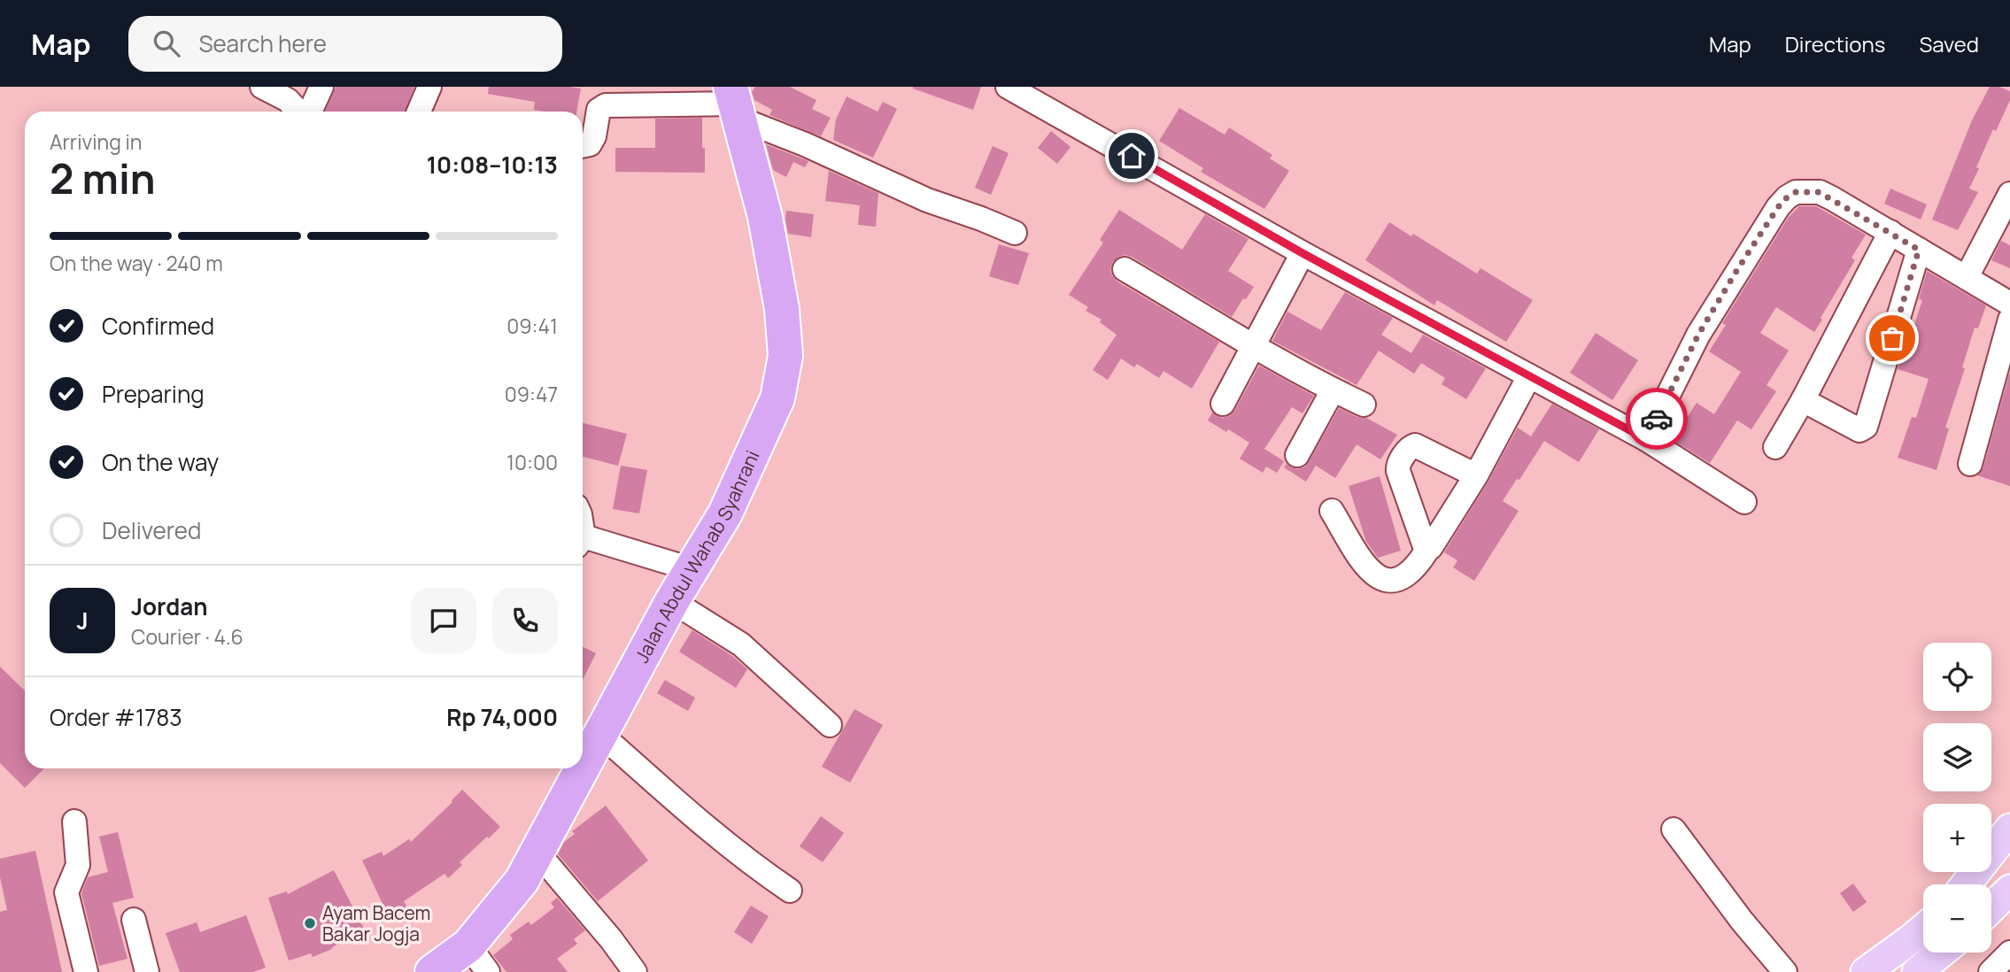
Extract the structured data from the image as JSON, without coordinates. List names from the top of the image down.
{
  "streets": {
    "highway": ["Jalan Abdul Wahab Syahrani"]
  },
  "places": ["Ayam Bacem Bakar Jogja"],
  "page": {
    "header": "Map",
    "search": "Search here",
    "nav": ["Map", "Directions", "Saved"],
    "heading": ["2 min", "Arriving in", "10:08–10:13"],
    "panel": [
      "Jordan",
      "Courier · 4.6",
      "Order #1783",
      "Rp 74,000"
    ],
    "bar": "On the way · 240 m",
    "list": [
      ["Confirmed", "09:41"],
      ["Preparing", "09:47"],
      ["On the way", "10:00"],
      "Delivered"
    ],
    "round": "J",
    "map_buttons": ["+", "−"]
  }
}
